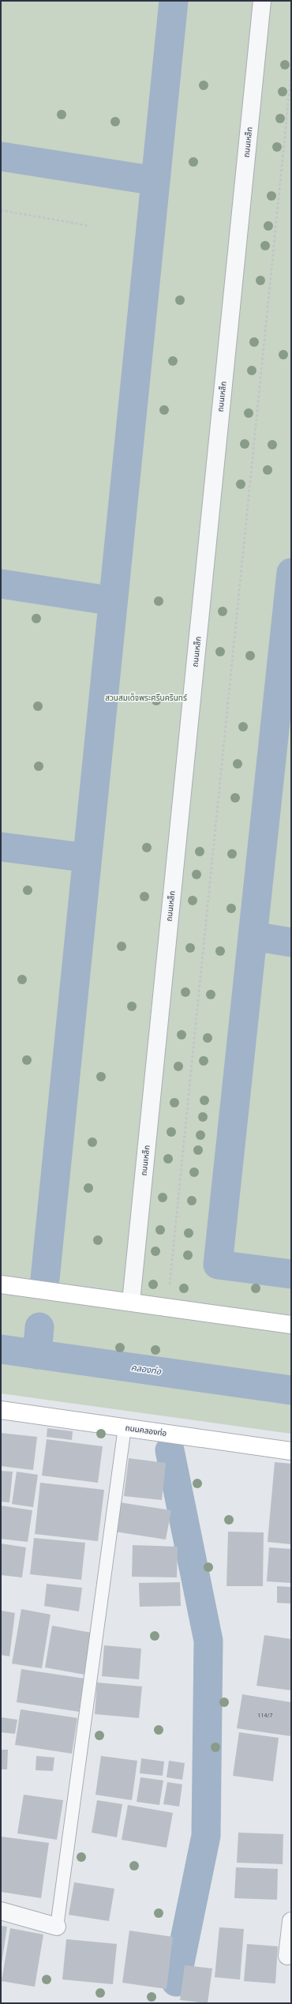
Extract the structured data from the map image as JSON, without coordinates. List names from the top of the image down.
{
  "streets": {
    "street": ["ถนนเหล็ก", "ถนนคลองท่อ"]
  },
  "water": ["คลองท่อ"],
  "parks": ["สวนสมเด็จพระศรีนครินทร์"],
  "house_numbers": ["114/7"]
}
